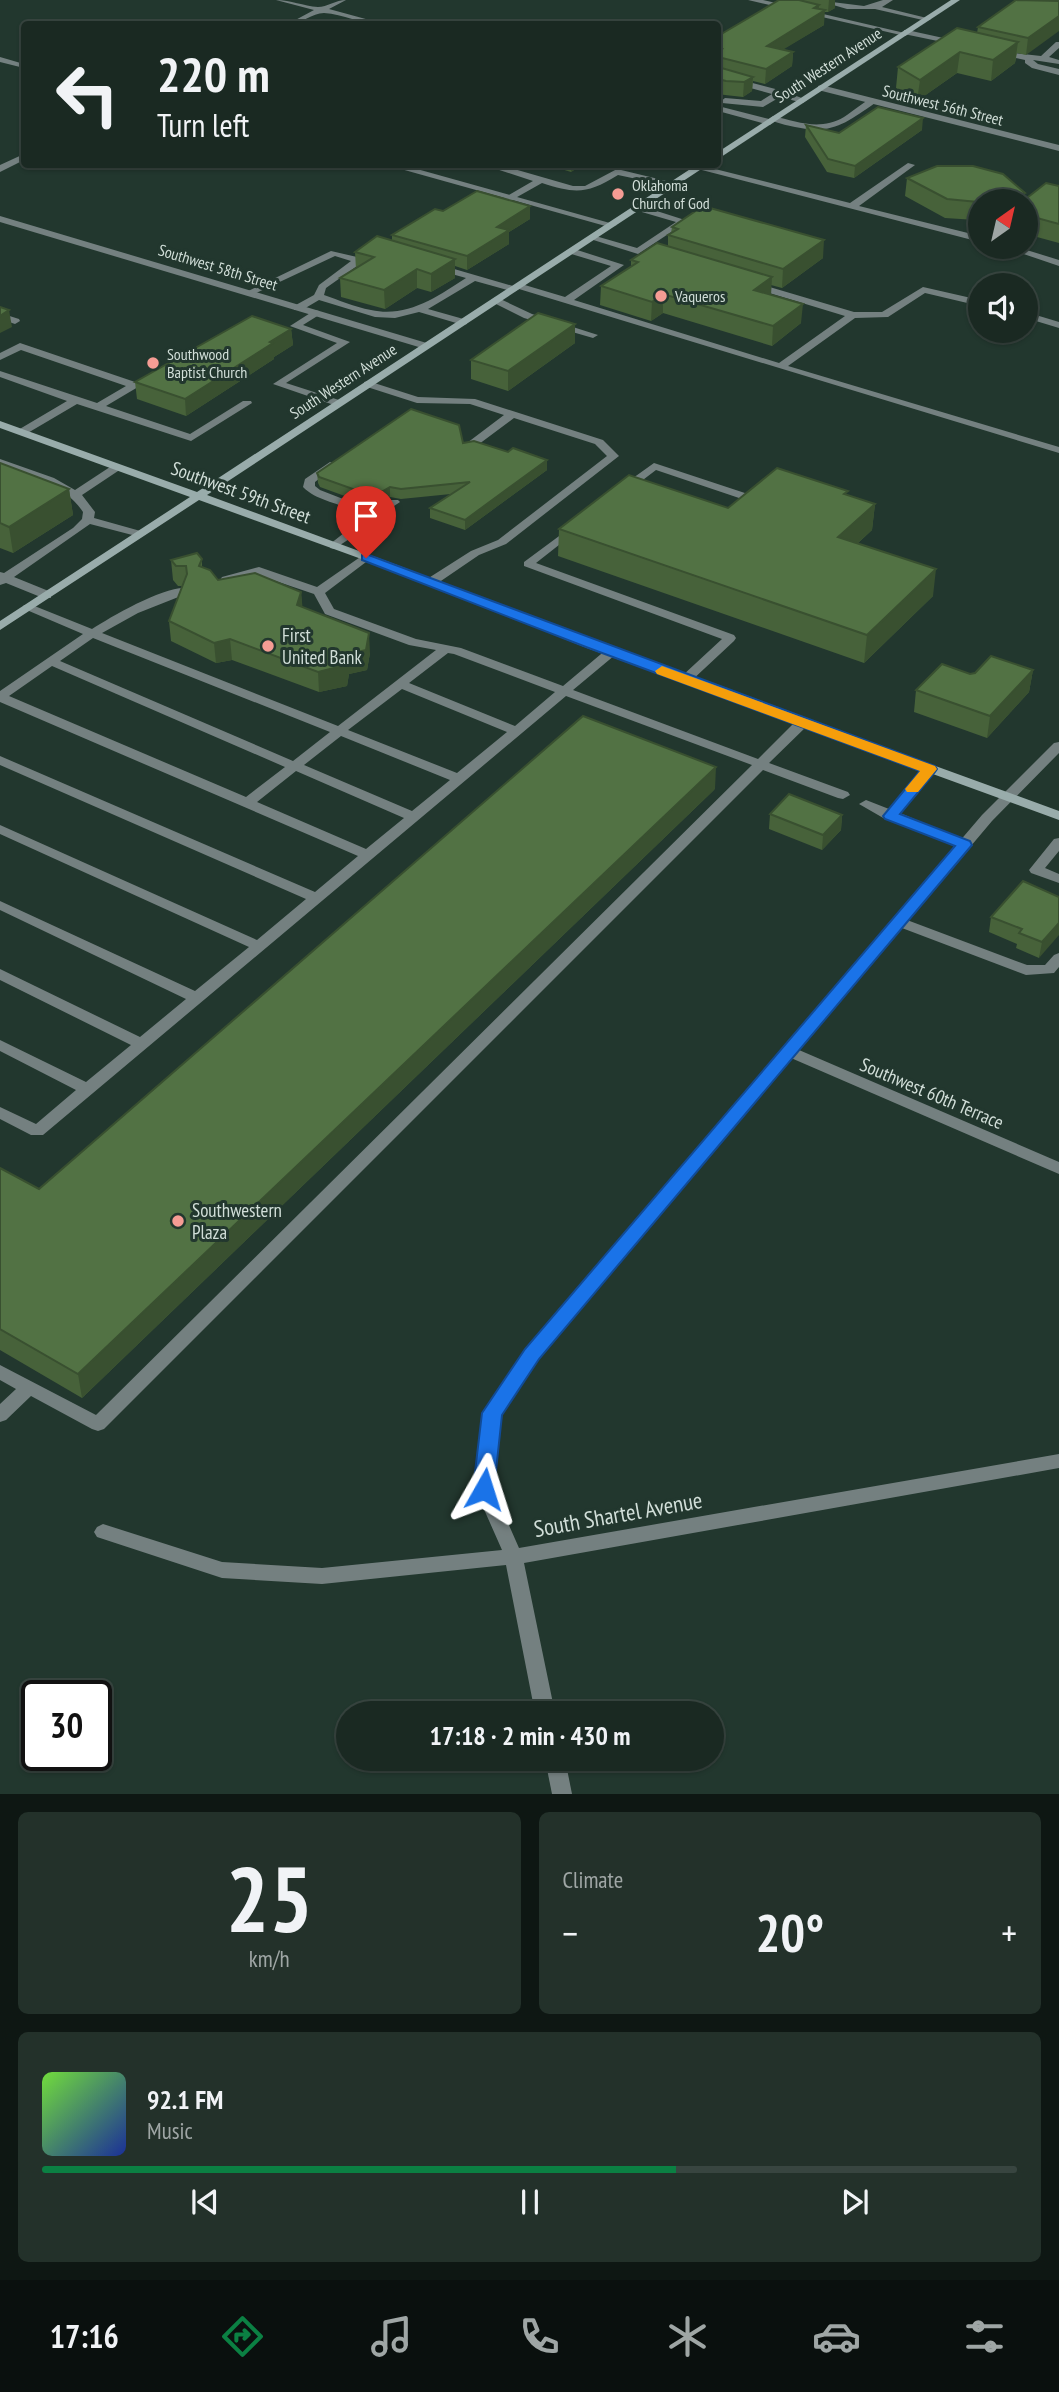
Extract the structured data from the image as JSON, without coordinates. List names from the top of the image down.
{
  "streets": {
    "main road": ["South Western Avenue", "Southwest 59th Street"],
    "street": [
      "Southwest 56th Street",
      "Southwest 58th Street",
      "Southwest 60th Terrace",
      "South Shartel Avenue"
    ]
  },
  "crossings": [
    ["South Western Avenue", "Southwest 56th Street"],
    ["South Western Avenue", "Southwest 58th Street"],
    ["South Western Avenue", "Southwest 59th Street"]
  ],
  "places": [
    "Oklahoma Church of God",
    "Vaqueros",
    "Southwood Baptist Church",
    "First United Bank",
    "Southwestern Plaza"
  ],
  "north": "top right",
  "page": {
    "turn": ["220 m", "Turn left"],
    "limit": "30",
    "trip": "17:18 · 2 min · 430 m",
    "tile": [
      ["25", "km/h"],
      "Climate"
    ],
    "heat": ["−", "20°", "+"],
    "song": ["92.1 FM", "Music"],
    "tabs": "17:16"
  }
}
